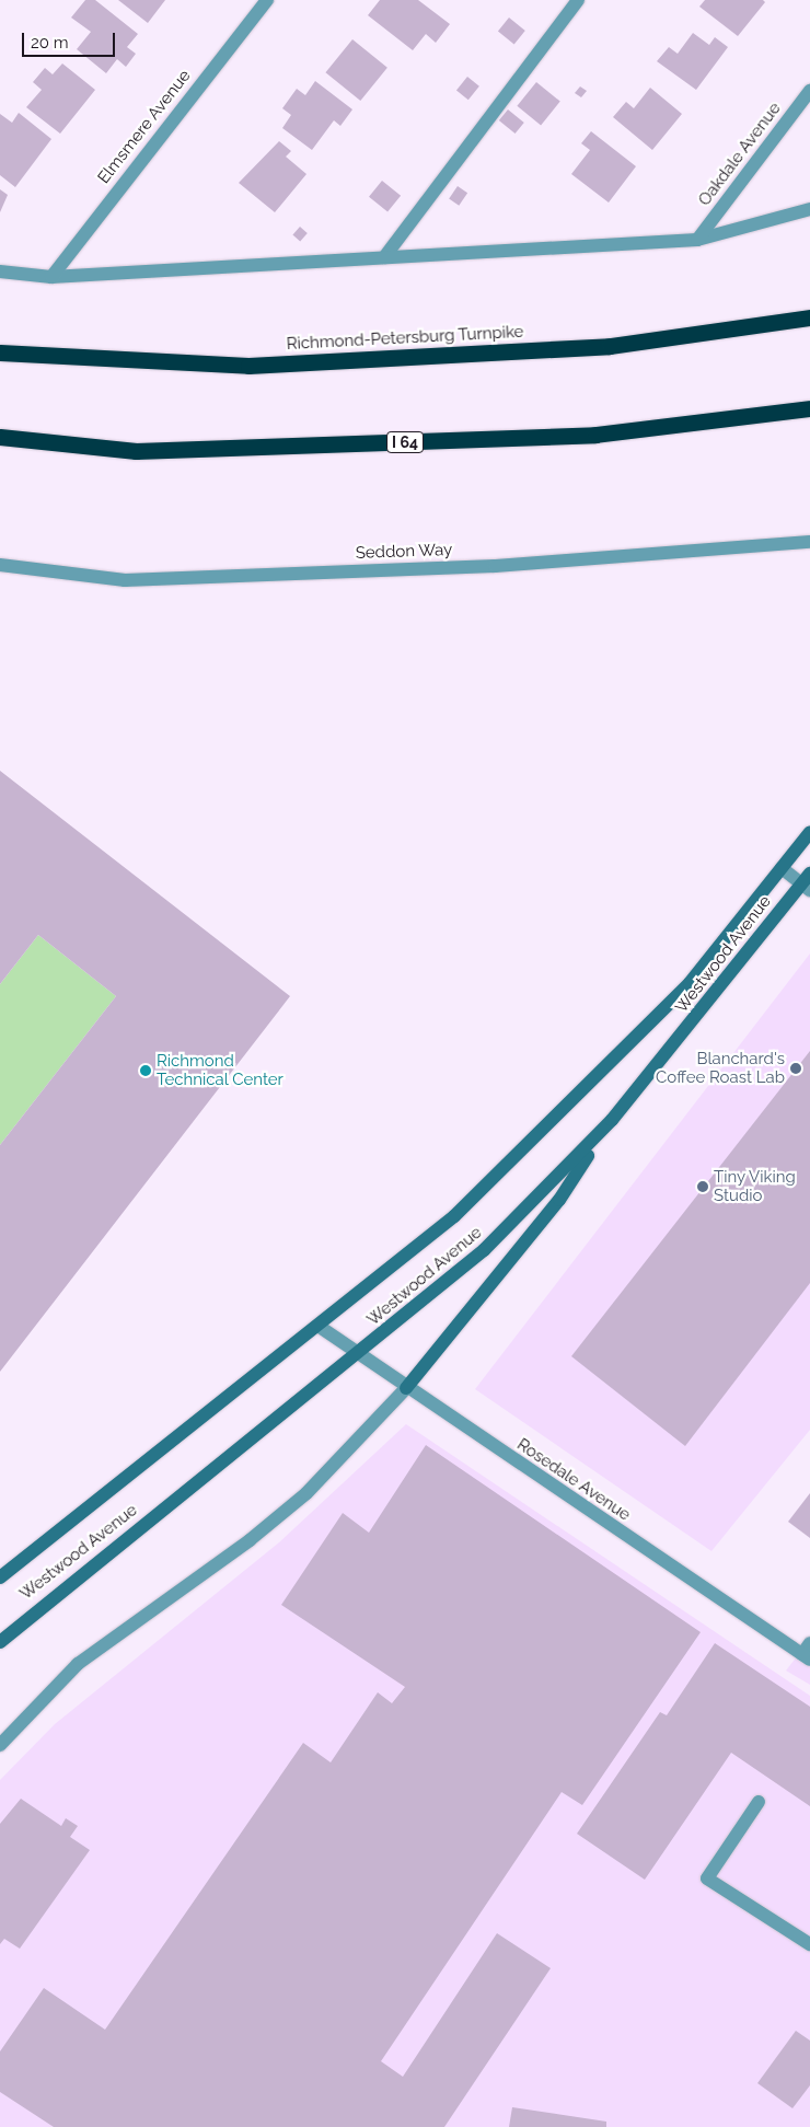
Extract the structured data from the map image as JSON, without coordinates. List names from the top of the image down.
{
  "streets": {
    "highway": ["Richmond-Petersburg Turnpike", "I 64"],
    "main road": ["Westwood Avenue"],
    "street": [
      "Elmsmere Avenue",
      "Oakdale Avenue",
      "Seddon Way",
      "Rosedale Avenue"
    ]
  },
  "crossings": [
    ["Westwood Avenue", "Rosedale Avenue"]
  ],
  "places": ["Blanchard's Coffee Roast Lab", "Richmond Technical Center", "Tiny Viking Studio"],
  "scale_bar": "20 m"
}
